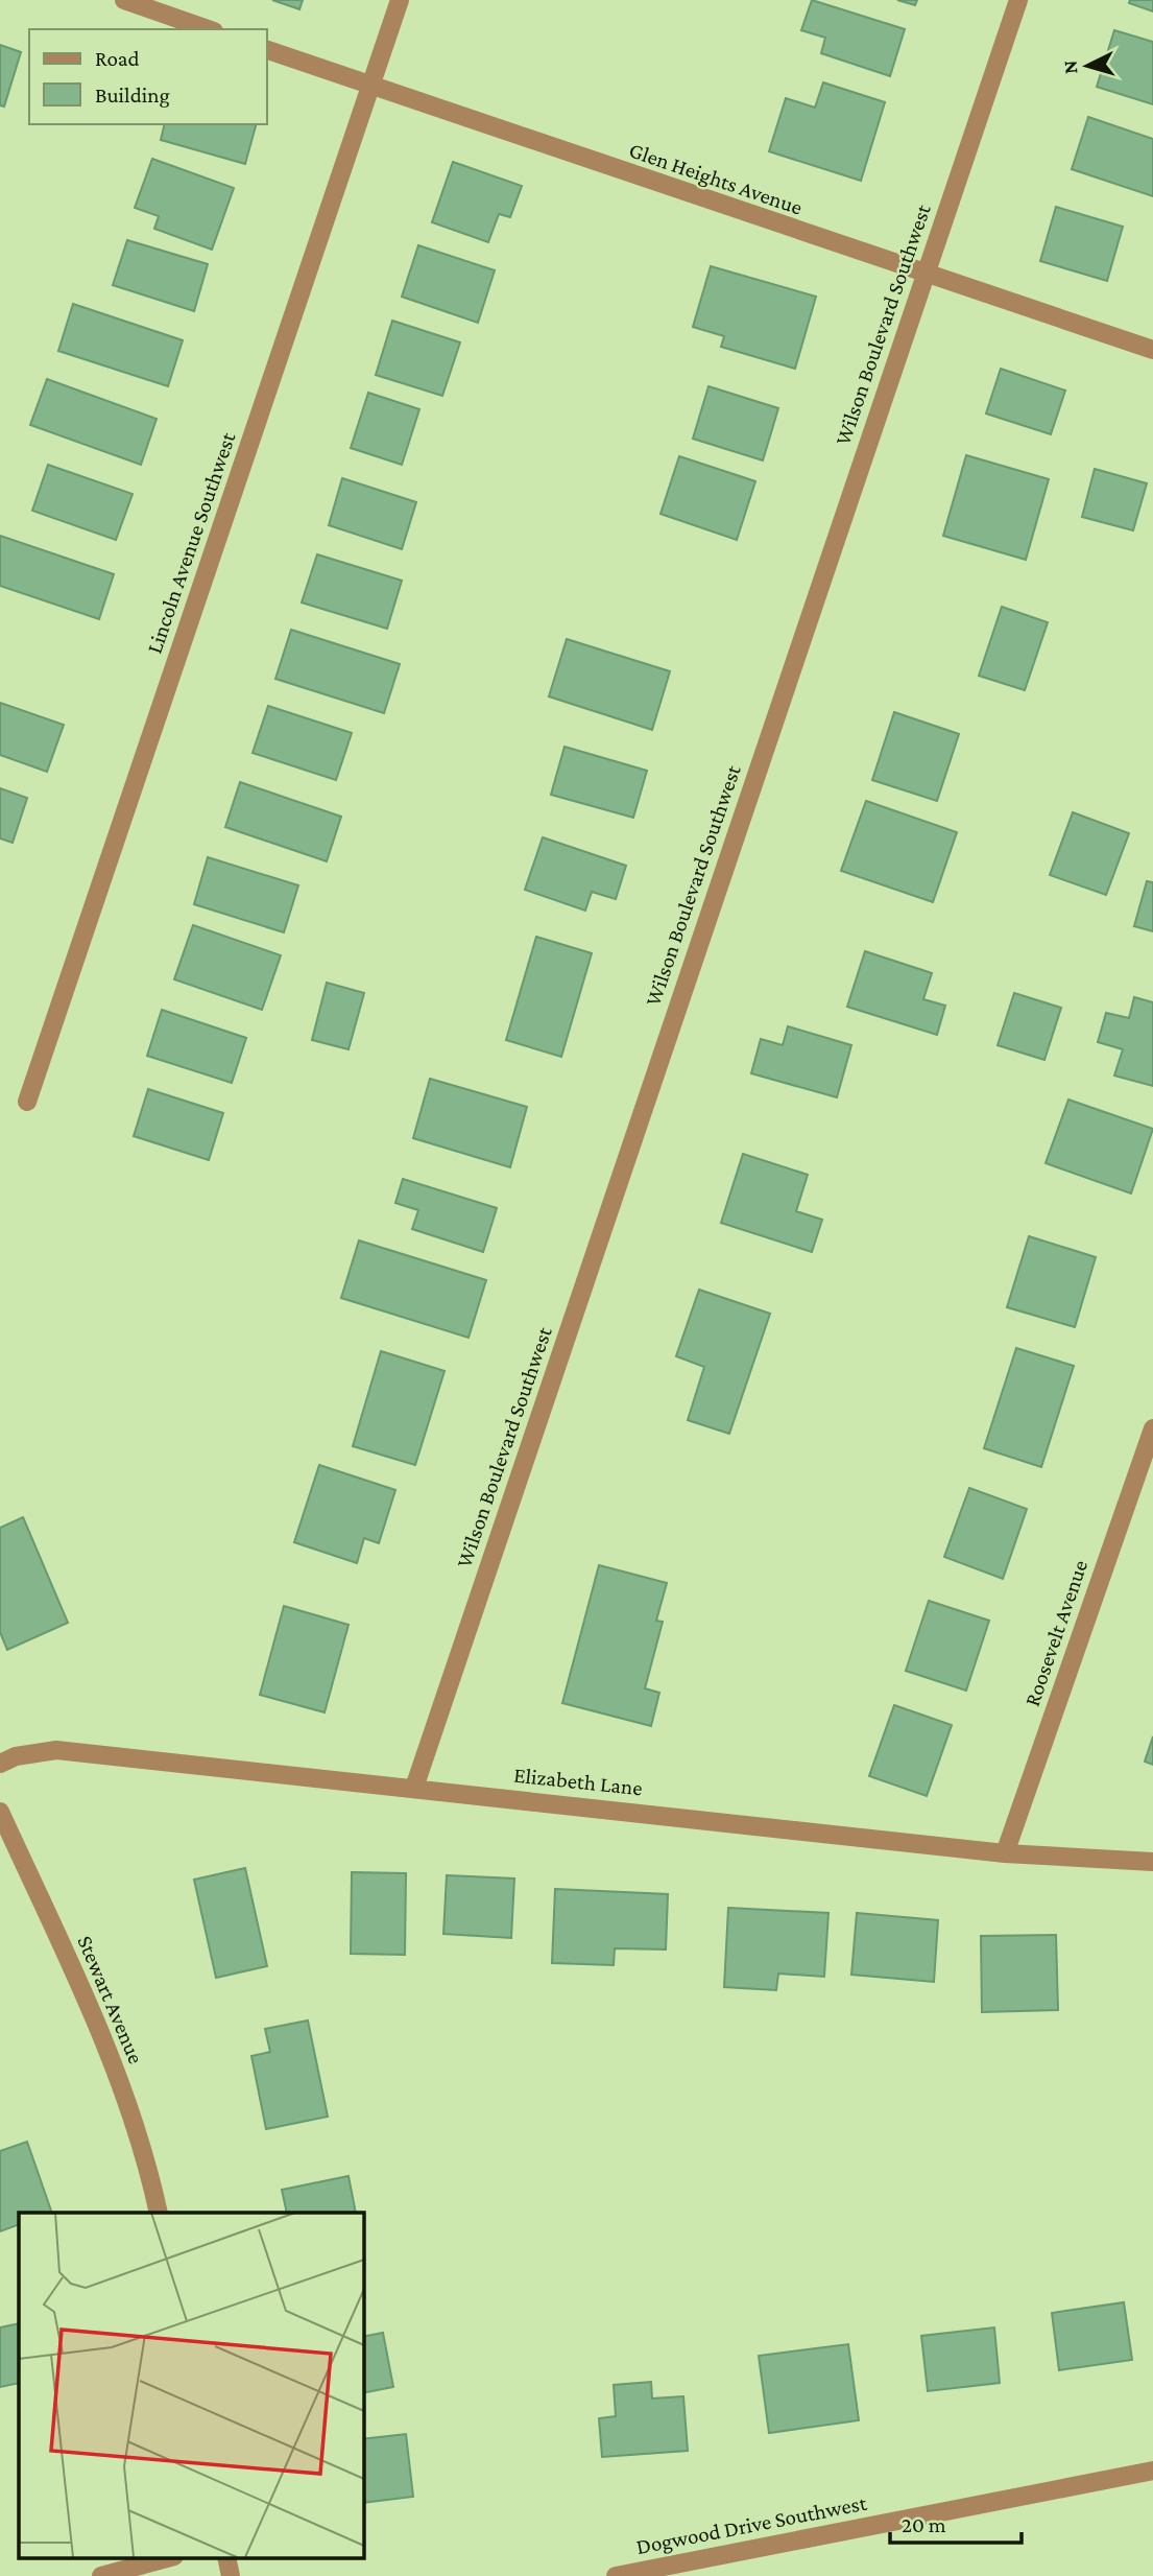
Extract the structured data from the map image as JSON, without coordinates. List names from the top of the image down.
{
  "streets": {
    "street": [
      "Glen Heights Avenue",
      "Wilson Boulevard Southwest",
      "Lincoln Avenue Southwest",
      "Roosevelt Avenue",
      "Elizabeth Lane",
      "Stewart Avenue",
      "Dogwood Drive Southwest"
    ]
  },
  "crossings": [
    ["Glen Heights Avenue", "Wilson Boulevard Southwest"],
    ["Glen Heights Avenue", "Lincoln Avenue Southwest"],
    ["Wilson Boulevard Southwest", "Elizabeth Lane"],
    ["Roosevelt Avenue", "Elizabeth Lane"]
  ],
  "legend": ["Road", "Building"],
  "scale_bar": "20 m",
  "north": "left"
}
